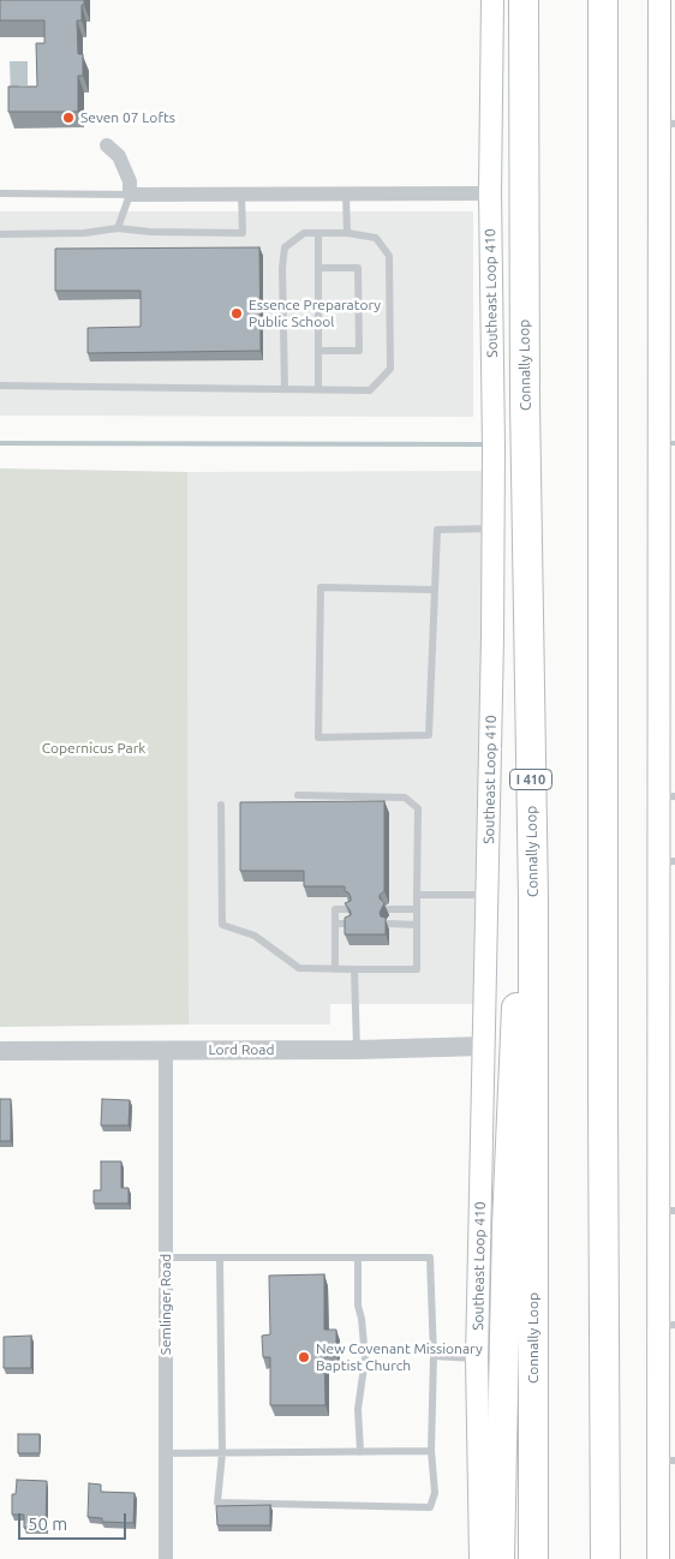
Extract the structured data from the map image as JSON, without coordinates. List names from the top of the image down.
{
  "streets": {
    "highway": ["Connally Loop", "I 410"],
    "main road": ["Southeast Loop 410"],
    "street": ["Lord Road", "Semlinger Road"]
  },
  "crossings": [
    ["Southeast Loop 410", "Lord Road"],
    ["Lord Road", "Semlinger Road"]
  ],
  "parks": ["Copernicus Park"],
  "places": ["Seven 07 Lofts", "Essence Preparatory Public School", "New Covenant Missionary Baptist Church"],
  "scale_bar": "50 m"
}
